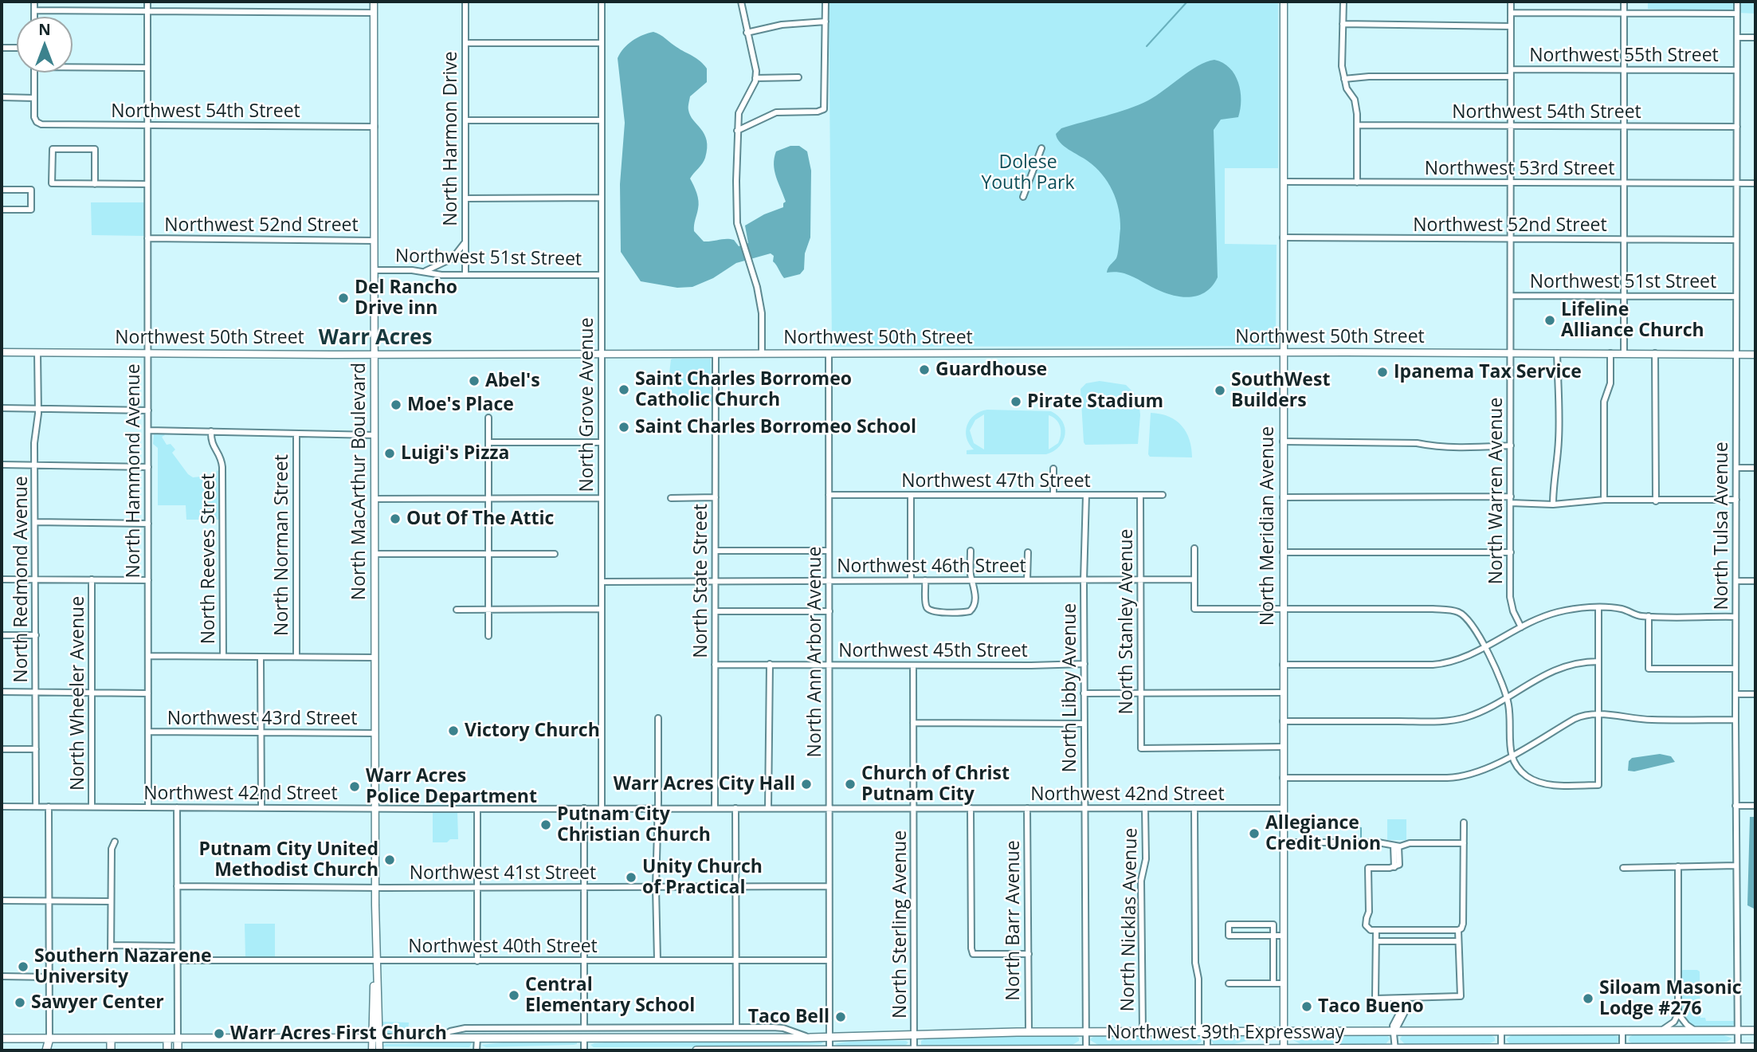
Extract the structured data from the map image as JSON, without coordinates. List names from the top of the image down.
{
  "streets": {
    "highway": ["Northwest 39th Expressway"],
    "main road": ["Northwest 50th Street", "North MacArthur Boulevard", "North Meridian Avenue"],
    "street": [
      "Northwest 55th Street",
      "Northwest 54th Street",
      "North Harmon Drive",
      "Northwest 53rd Street",
      "Northwest 52nd Street",
      "Northwest 51st Street",
      "North Grove Avenue",
      "North Hammond Avenue",
      "Northwest 47th Street",
      "North Warren Avenue",
      "North Tulsa Avenue",
      "North Norman Street",
      "North Reeves Street",
      "Northwest 46th Street",
      "North Redmond Avenue",
      "North State Street",
      "North Stanley Avenue",
      "Northwest 45th Street",
      "North Ann Arbor Avenue",
      "North Libby Avenue",
      "North Wheeler Avenue",
      "Northwest 43rd Street",
      "Northwest 42nd Street",
      "Northwest 41st Street",
      "North Nicklas Avenue",
      "North Barr Avenue",
      "North Sterling Avenue",
      "Northwest 40th Street"
    ]
  },
  "crossings": [
    ["Northwest 55th Street", "North Warren Avenue"],
    ["Northwest 55th Street", "North Tulsa Avenue"],
    ["Northwest 54th Street", "North Hammond Avenue"],
    ["Northwest 54th Street", "North MacArthur Boulevard"],
    ["Northwest 54th Street", "North Warren Avenue"],
    ["Northwest 54th Street", "North Tulsa Avenue"],
    ["North Harmon Drive", "Northwest 51st Street"],
    ["Northwest 53rd Street", "North Warren Avenue"],
    ["Northwest 53rd Street", "North Meridian Avenue"],
    ["Northwest 53rd Street", "North Tulsa Avenue"],
    ["Northwest 52nd Street", "North Hammond Avenue"],
    ["Northwest 52nd Street", "North MacArthur Boulevard"],
    ["Northwest 52nd Street", "North Warren Avenue"],
    ["Northwest 52nd Street", "North Meridian Avenue"],
    ["Northwest 52nd Street", "North Tulsa Avenue"],
    ["Northwest 51st Street", "North Grove Avenue"],
    ["Northwest 51st Street", "North MacArthur Boulevard"],
    ["Northwest 51st Street", "North Warren Avenue"],
    ["Northwest 51st Street", "North Tulsa Avenue"],
    ["Northwest 50th Street", "North Grove Avenue"],
    ["Northwest 50th Street", "North Hammond Avenue"],
    ["Northwest 50th Street", "North MacArthur Boulevard"],
    ["Northwest 50th Street", "North Warren Avenue"],
    ["Northwest 50th Street", "North Meridian Avenue"],
    ["Northwest 50th Street", "North Tulsa Avenue"],
    ["Northwest 50th Street", "North Redmond Avenue"],
    ["Northwest 50th Street", "North State Street"],
    ["Northwest 50th Street", "North Ann Arbor Avenue"],
    ["North Grove Avenue", "Northwest 46th Street"],
    ["North Grove Avenue", "Northwest 42nd Street"],
    ["North Hammond Avenue", "Northwest 43rd Street"],
    ["North Hammond Avenue", "Northwest 42nd Street"],
    ["North MacArthur Boulevard", "Northwest 43rd Street"],
    ["North MacArthur Boulevard", "Northwest 42nd Street"],
    ["North MacArthur Boulevard", "Northwest 41st Street"],
    ["North MacArthur Boulevard", "Northwest 40th Street"],
    ["North MacArthur Boulevard", "Northwest 39th Expressway"],
    ["Northwest 47th Street", "North Stanley Avenue"],
    ["Northwest 47th Street", "North Ann Arbor Avenue"],
    ["Northwest 47th Street", "North Libby Avenue"],
    ["North Meridian Avenue", "North Stanley Avenue"],
    ["North Meridian Avenue", "Northwest 42nd Street"],
    ["North Meridian Avenue", "Northwest 39th Expressway"],
    ["North Tulsa Avenue", "Northwest 39th Expressway"],
    ["Northwest 46th Street", "North State Street"],
    ["Northwest 46th Street", "North Stanley Avenue"],
    ["Northwest 46th Street", "North Ann Arbor Avenue"],
    ["Northwest 46th Street", "North Libby Avenue"],
    ["North Redmond Avenue", "Northwest 42nd Street"],
    ["North State Street", "Northwest 45th Street"],
    ["North State Street", "Northwest 42nd Street"],
    ["Northwest 45th Street", "North Ann Arbor Avenue"],
    ["Northwest 45th Street", "North Libby Avenue"],
    ["Northwest 45th Street", "North Sterling Avenue"],
    ["North Ann Arbor Avenue", "Northwest 42nd Street"],
    ["North Ann Arbor Avenue", "Northwest 41st Street"],
    ["North Ann Arbor Avenue", "Northwest 40th Street"],
    ["North Ann Arbor Avenue", "Northwest 39th Expressway"],
    ["North Libby Avenue", "Northwest 42nd Street"],
    ["North Libby Avenue", "Northwest 39th Expressway"],
    ["North Wheeler Avenue", "Northwest 42nd Street"],
    ["Northwest 42nd Street", "North Nicklas Avenue"],
    ["Northwest 42nd Street", "North Barr Avenue"],
    ["Northwest 42nd Street", "North Sterling Avenue"],
    ["North Nicklas Avenue", "Northwest 39th Expressway"],
    ["North Barr Avenue", "Northwest 39th Expressway"],
    ["North Sterling Avenue", "Northwest 39th Expressway"]
  ],
  "districts": ["Warr Acres"],
  "parks": ["Dolese Youth Park"],
  "places": [
    "Del Rancho Drive inn",
    "Lifeline Alliance Church",
    "Guardhouse",
    "Ipanema Tax Service",
    "Abel's",
    "Saint Charles Borromeo Catholic Church",
    "SouthWest Builders",
    "Pirate Stadium",
    "Moe's Place",
    "Saint Charles Borromeo School",
    "Luigi's Pizza",
    "Out Of The Attic",
    "Victory Church",
    "Warr Acres City Hall",
    "Church of Christ Putnam City",
    "Warr Acres Police Department",
    "Putnam City Christian Church",
    "Allegiance Credit Union",
    "Putnam City United Methodist Church",
    "Unity Church of Practical",
    "Southern Nazarene University",
    "Central Elementary School",
    "Siloam Masonic Lodge #276",
    "Sawyer Center",
    "Taco Bueno",
    "Taco Bell",
    "Warr Acres First Church"
  ],
  "north": "top"
}
